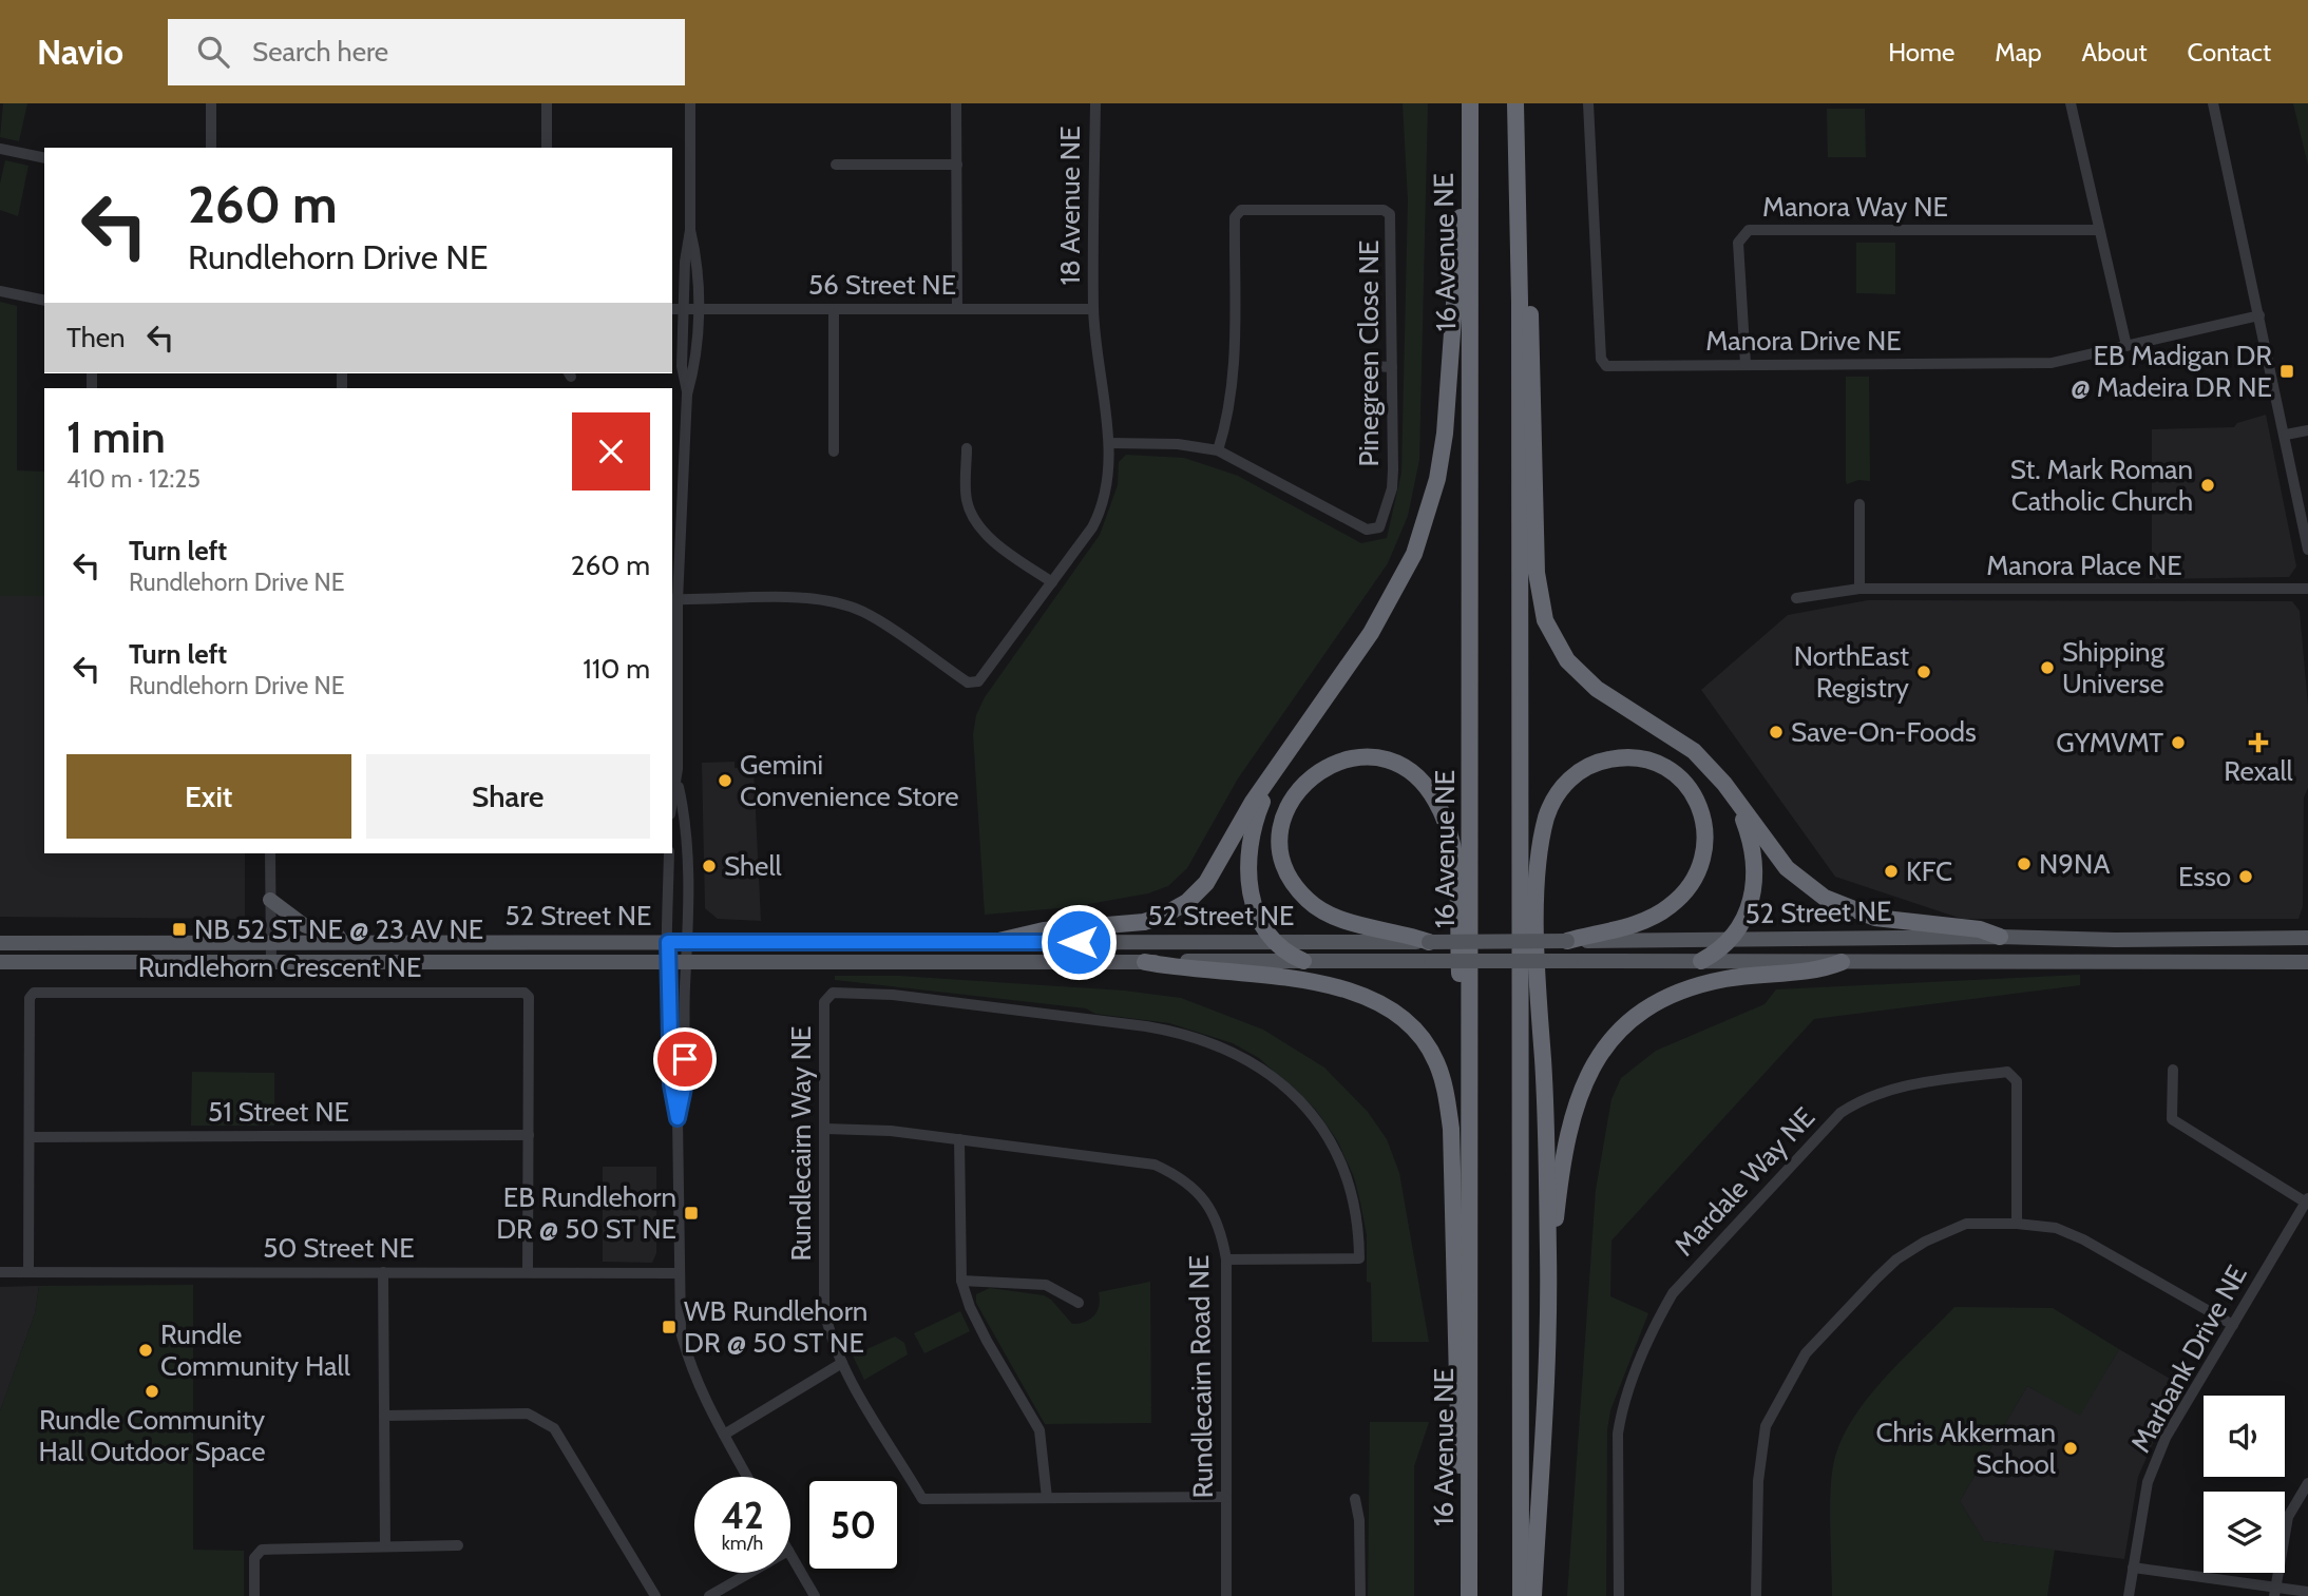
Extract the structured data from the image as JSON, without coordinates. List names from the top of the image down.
{
  "streets": {
    "highway": ["16 Avenue NE"],
    "main road": ["52 Street NE"],
    "street": [
      "18 Avenue NE",
      "Manora Way NE",
      "56 Street NE",
      "Manora Drive NE",
      "Pinegreen Close NE",
      "Manora Place NE",
      "Rundlehorn Crescent NE",
      "51 Street NE",
      "Rundlecairn Way NE",
      "Mardale Way NE",
      "50 Street NE",
      "Marbank Drive NE",
      "Rundlecairn Road NE"
    ]
  },
  "crossings": [
    ["18 Avenue NE", "56 Street NE"],
    ["18 Avenue NE", "Pinegreen Close NE"],
    ["Manora Way NE", "Manora Drive NE"],
    ["Rundlehorn Crescent NE", "51 Street NE"],
    ["Rundlehorn Crescent NE", "50 Street NE"],
    ["Rundlecairn Way NE", "Rundlecairn Road NE"]
  ],
  "places": {
    "transit": [
      "EB Madigan DR @ Madeira DR NE",
      "NB 52 ST NE @ 23 AV NE",
      "EB Rundlehorn DR @ 50 ST NE",
      "WB Rundlehorn DR @ 50 ST NE"
    ],
    "other": [
      "St. Mark Roman Catholic Church",
      "Shipping Universe",
      "NorthEast Registry",
      "Save-On-Foods",
      "GYMVMT",
      "Gemini Convenience Store",
      "N9NA",
      "Shell",
      "KFC",
      "Esso",
      "Rundle Community Hall",
      "Rundle Community Hall Outdoor Space",
      "Chris Akkerman School"
    ],
    "health": ["Rexall"]
  },
  "page": {
    "header": "Navio",
    "search": "Search here",
    "nav": [
      "Home",
      "Map",
      "About",
      "Contact"
    ],
    "turn": ["260 m", "Rundlehorn Drive NE"],
    "then": "Then",
    "heading": ["1 min", "410 m · 12:25"],
    "list": [
      {
        "name": "Turn left",
        "note": "Rundlehorn Drive NE",
        "value": "260 m"
      },
      {
        "name": "Turn left",
        "note": "Rundlehorn Drive NE",
        "value": "110 m"
      }
    ],
    "buttons": ["Exit", "Share"],
    "speed": "42 km/h",
    "limit": "50"
  }
}
